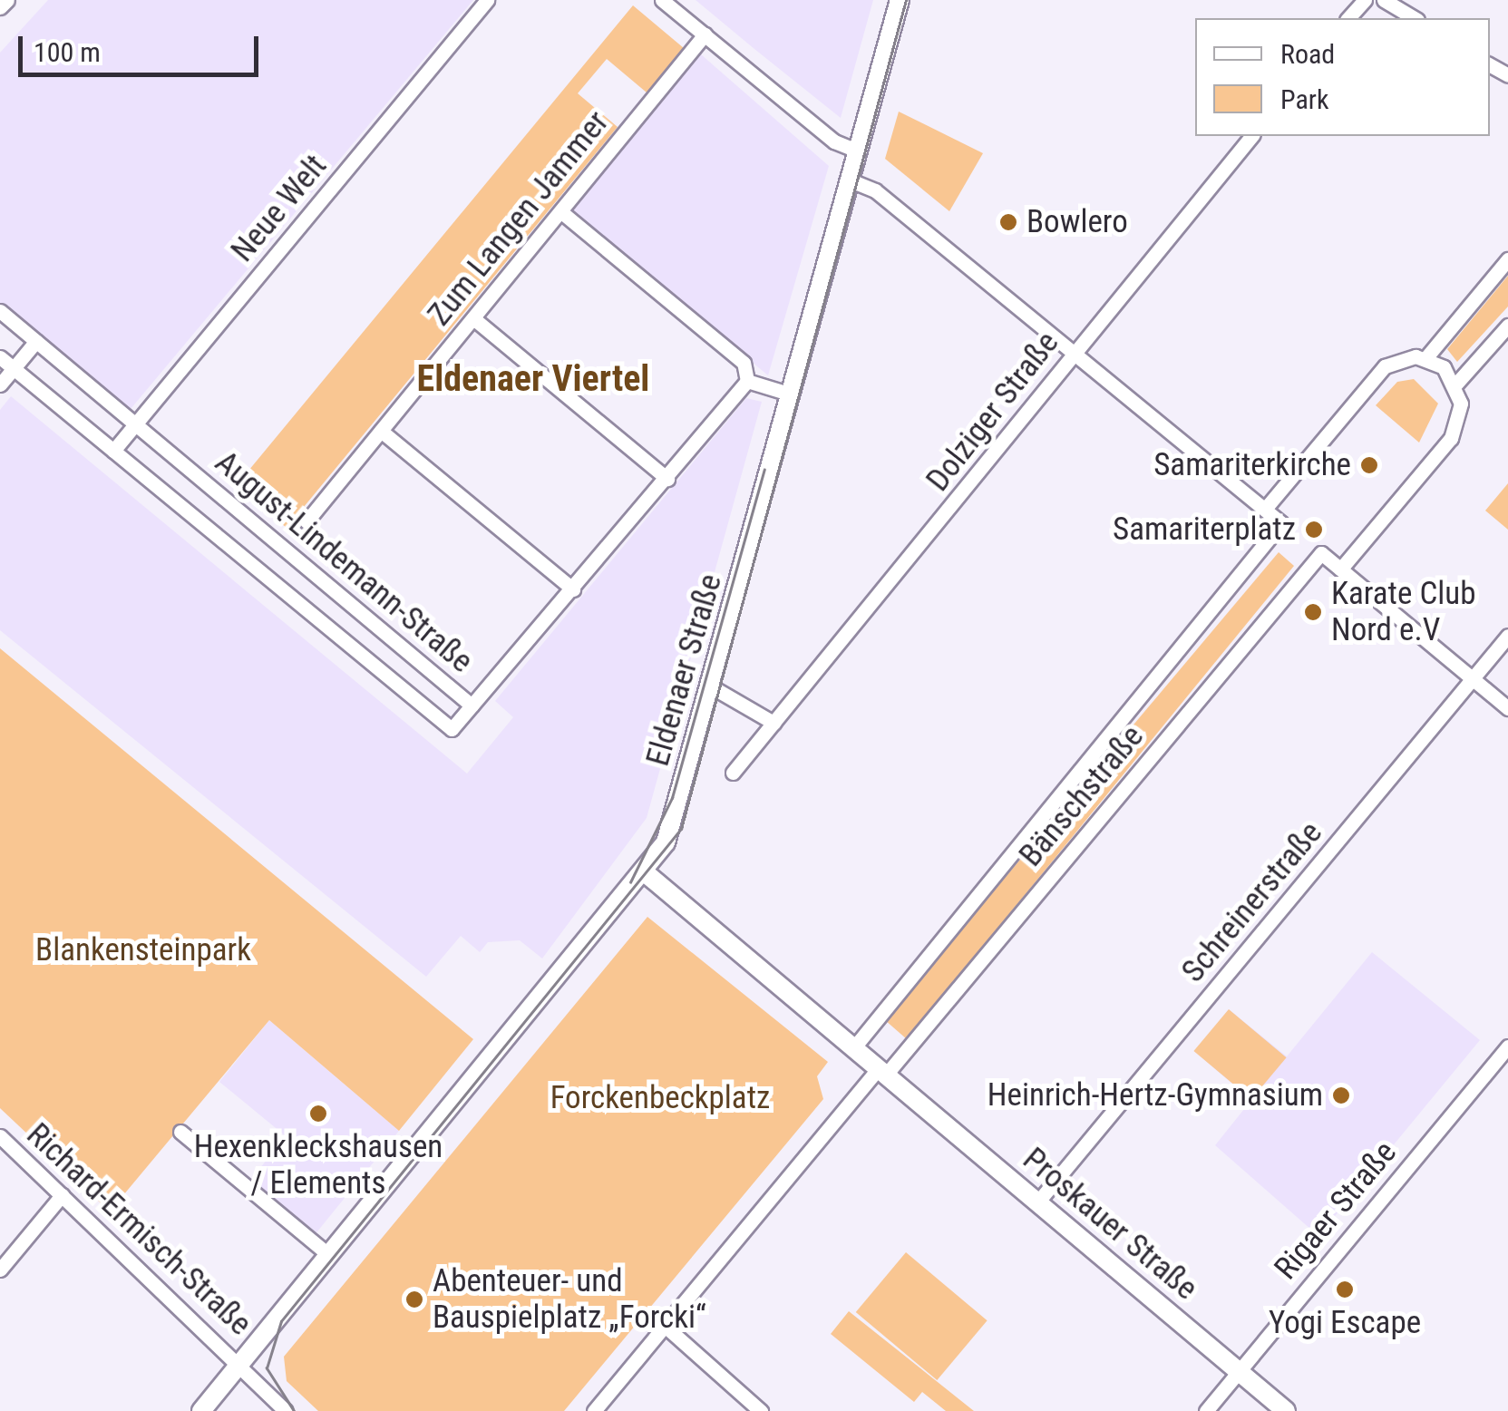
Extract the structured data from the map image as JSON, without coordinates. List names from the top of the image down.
{
  "streets": {
    "street": [
      "Neue Welt",
      "Zum Langen Jammer",
      "Dolziger Straße",
      "August-Lindemann-Straße",
      "Eldenaer Straße",
      "Bänschstraße",
      "Schreinerstraße",
      "Rigaer Straße",
      "Proskauer Straße",
      "Richard-Ermisch-Straße"
    ]
  },
  "crossings": [
    ["Neue Welt", "August-Lindemann-Straße"],
    ["Eldenaer Straße", "Proskauer Straße"],
    ["Eldenaer Straße", "Richard-Ermisch-Straße"],
    ["Bänschstraße", "Proskauer Straße"],
    ["Schreinerstraße", "Proskauer Straße"],
    ["Rigaer Straße", "Proskauer Straße"]
  ],
  "districts": ["Eldenaer Viertel"],
  "parks": ["Blankensteinpark", "Forckenbeckplatz"],
  "places": [
    "Bowlero",
    "Samariterkirche",
    "Samariterplatz",
    "Karate Club Nord e.V",
    "Heinrich-Hertz-Gymnasium",
    "Hexenkleckshausen / Elements",
    "Yogi Escape",
    "Abenteuer- und Bauspielplatz „Forcki“"
  ],
  "legend": ["Road", "Park"],
  "scale_bar": "100 m"
}
